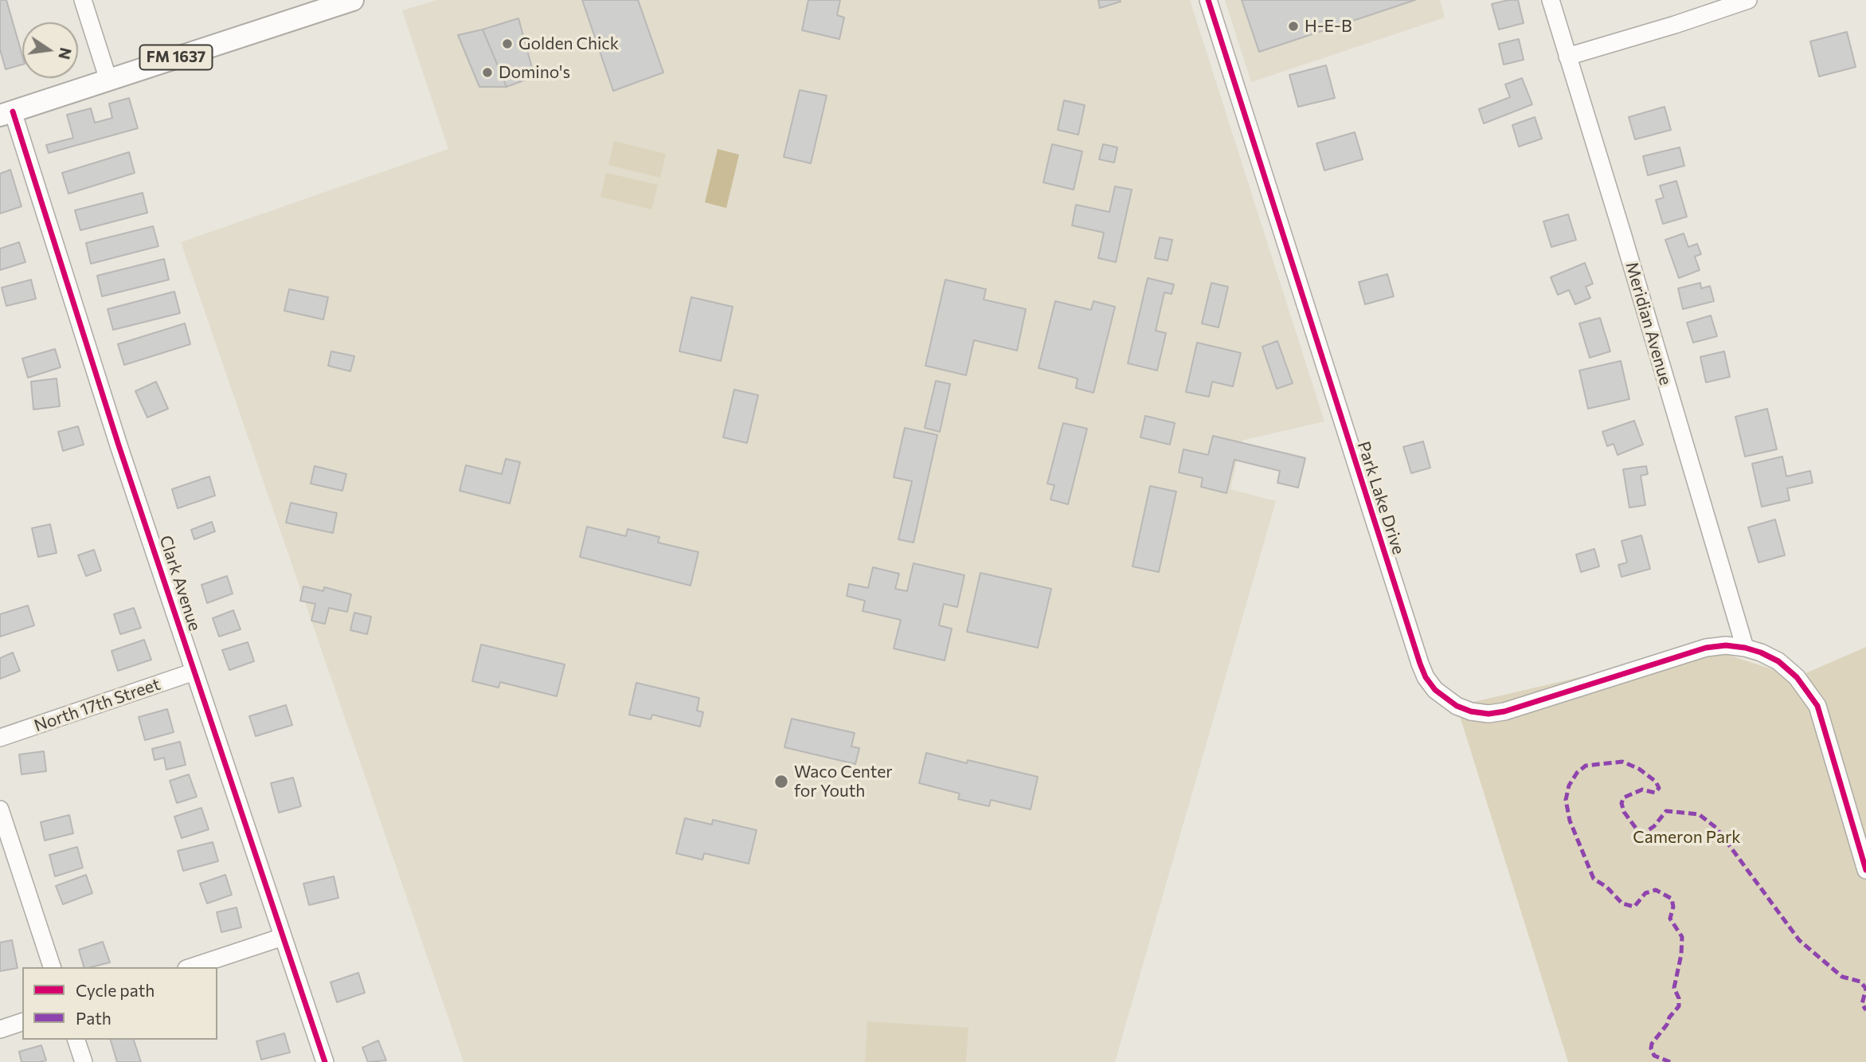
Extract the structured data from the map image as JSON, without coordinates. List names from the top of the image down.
{
  "streets": {
    "main road": ["FM 1637"],
    "street": [
      "Meridian Avenue",
      "Park Lake Drive",
      "Clark Avenue",
      "North 17th Street"
    ]
  },
  "crossings": [
    ["FM 1637", "Clark Avenue"],
    ["Meridian Avenue", "Park Lake Drive"],
    ["Clark Avenue", "North 17th Street"]
  ],
  "parks": ["Cameron Park"],
  "places": [
    "H-E-B",
    "Golden Chick",
    "Domino's",
    "Waco Center for Youth"
  ],
  "legend": ["Cycle path", "Path"],
  "north": "right"
}
